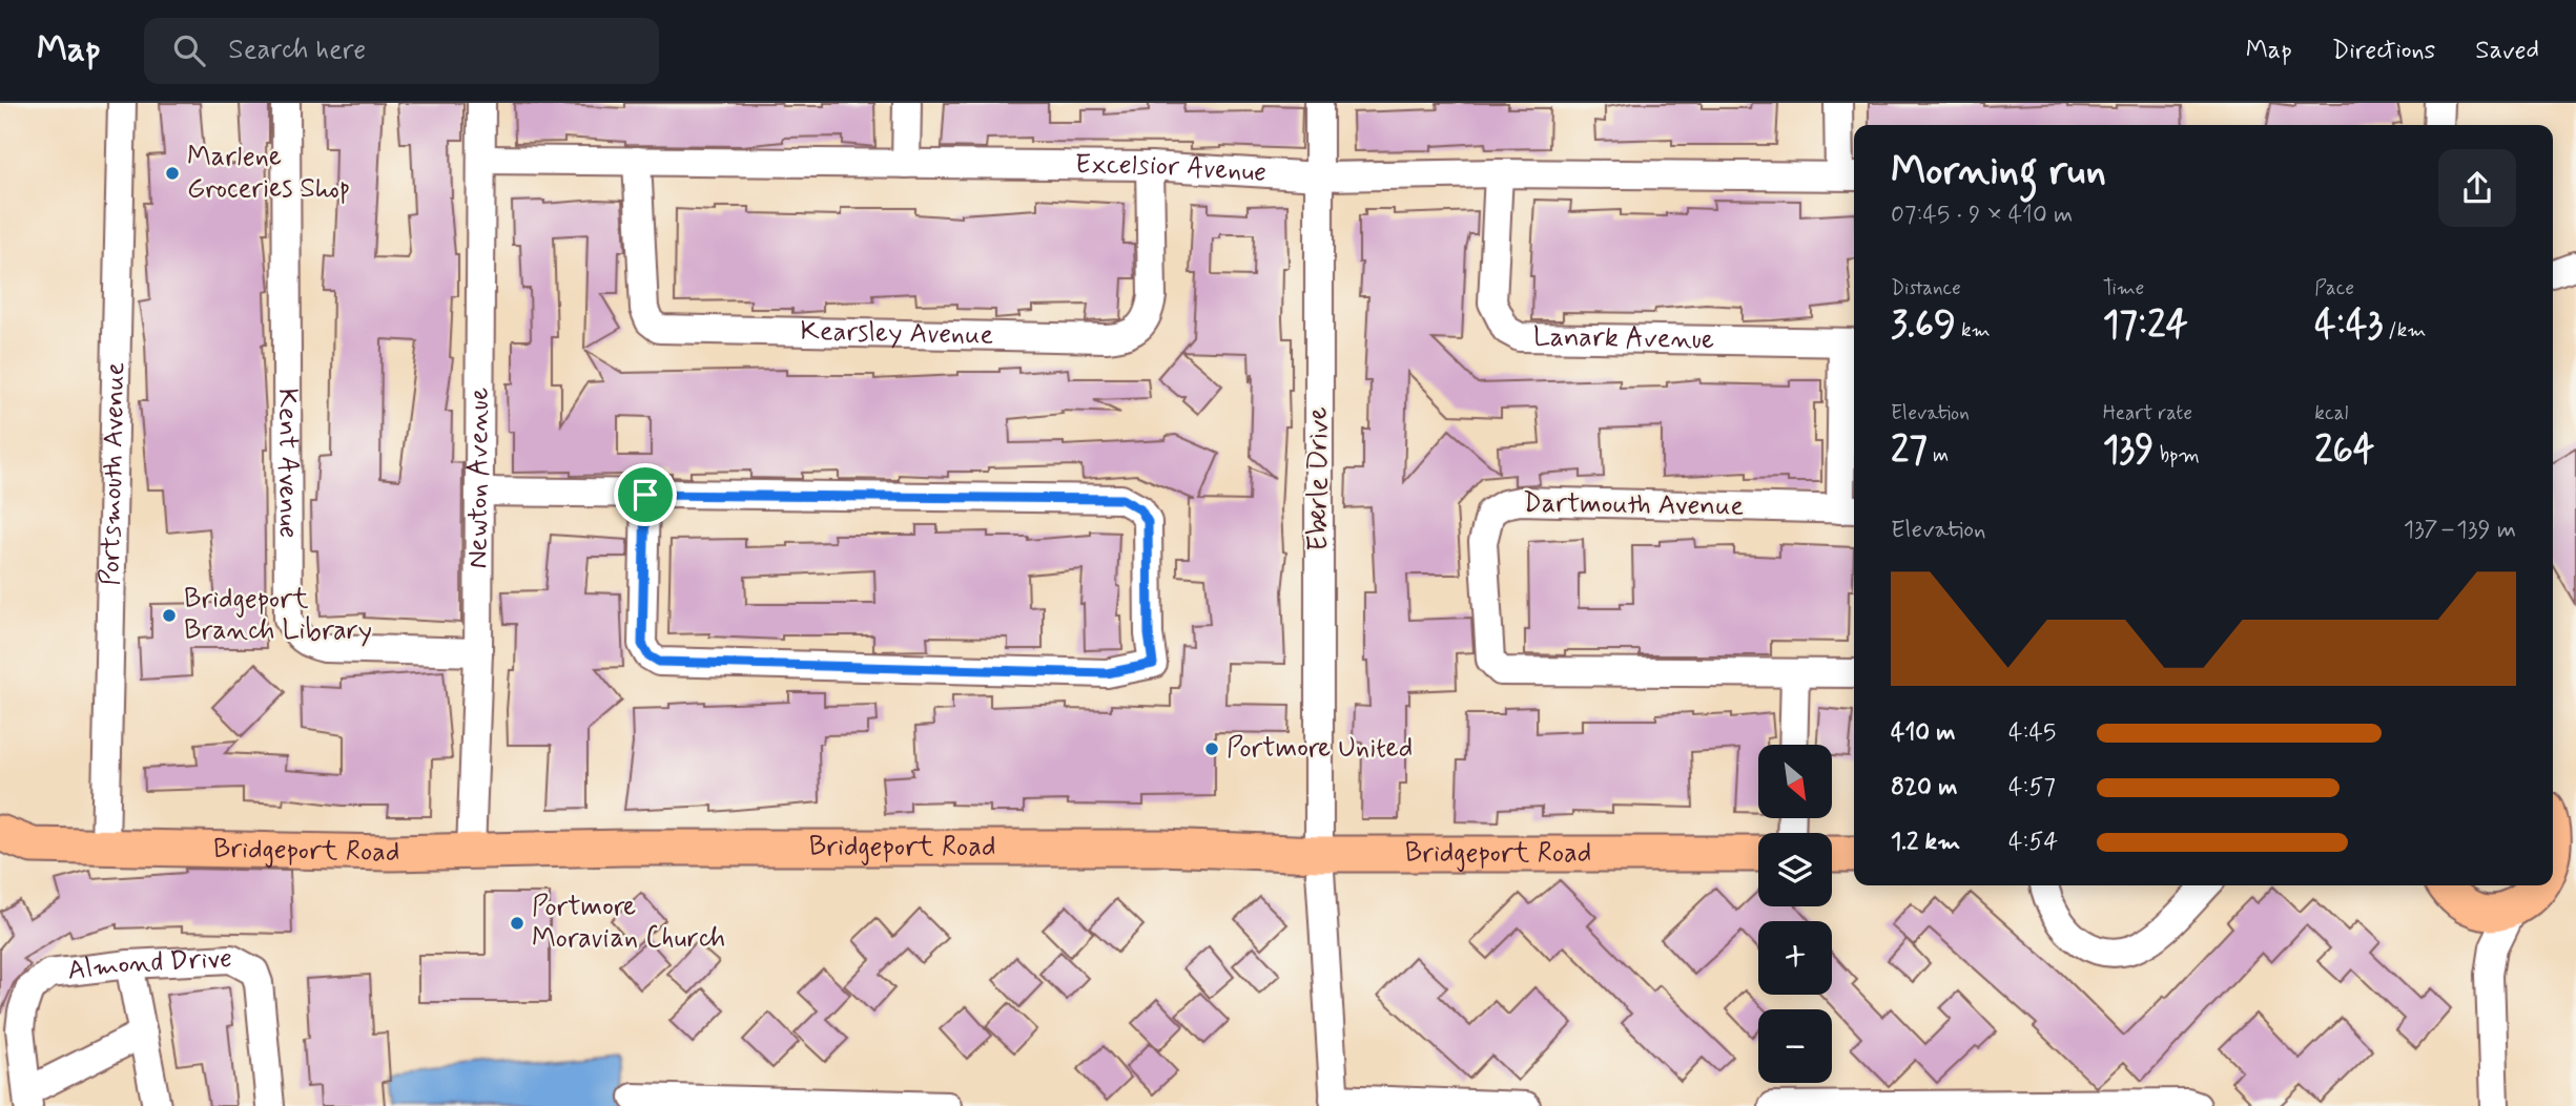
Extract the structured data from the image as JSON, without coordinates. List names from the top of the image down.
{
  "streets": {
    "main road": ["Bridgeport Road"],
    "street": [
      "Excelsior Avenue",
      "Kearsley Avenue",
      "Lanark Avenue",
      "Kent Avenue",
      "Portsmouth Avenue",
      "Newton Avenue",
      "Eberle Drive",
      "Dartmouth Avenue",
      "Almond Drive"
    ]
  },
  "crossings": [
    ["Excelsior Avenue", "Kearsley Avenue"],
    ["Excelsior Avenue", "Lanark Avenue"],
    ["Excelsior Avenue", "Newton Avenue"],
    ["Excelsior Avenue", "Eberle Drive"],
    ["Kent Avenue", "Newton Avenue"],
    ["Portsmouth Avenue", "Bridgeport Road"],
    ["Newton Avenue", "Bridgeport Road"],
    ["Eberle Drive", "Bridgeport Road"]
  ],
  "places": [
    "Marlene Groceries Shop",
    "Bridgeport Branch Library",
    "Portmore United",
    "Portmore Moravian Church"
  ],
  "north": "bottom right",
  "page": {
    "header": "Map",
    "search": "Search here",
    "nav": ["Map", "Directions", "Saved"],
    "heading": ["Morning run", "07:45 · 9 × 410 m"],
    "stats": [
      ["Distance", "3.69 km"],
      ["Time", "17:24"],
      ["Pace", "4:43 /km"],
      ["Elevation", "27 m"],
      ["Heart rate", "139 bpm"],
      ["kcal", "264"]
    ],
    "chart": ["Elevation", "137–139 m"],
    "list": [
      {
        "name": "410 m",
        "note": "4:45"
      },
      {
        "name": "820 m",
        "note": "4:57"
      },
      {
        "name": "1.2 km",
        "note": "4:54"
      }
    ],
    "map_buttons": ["+", "−"]
  }
}
